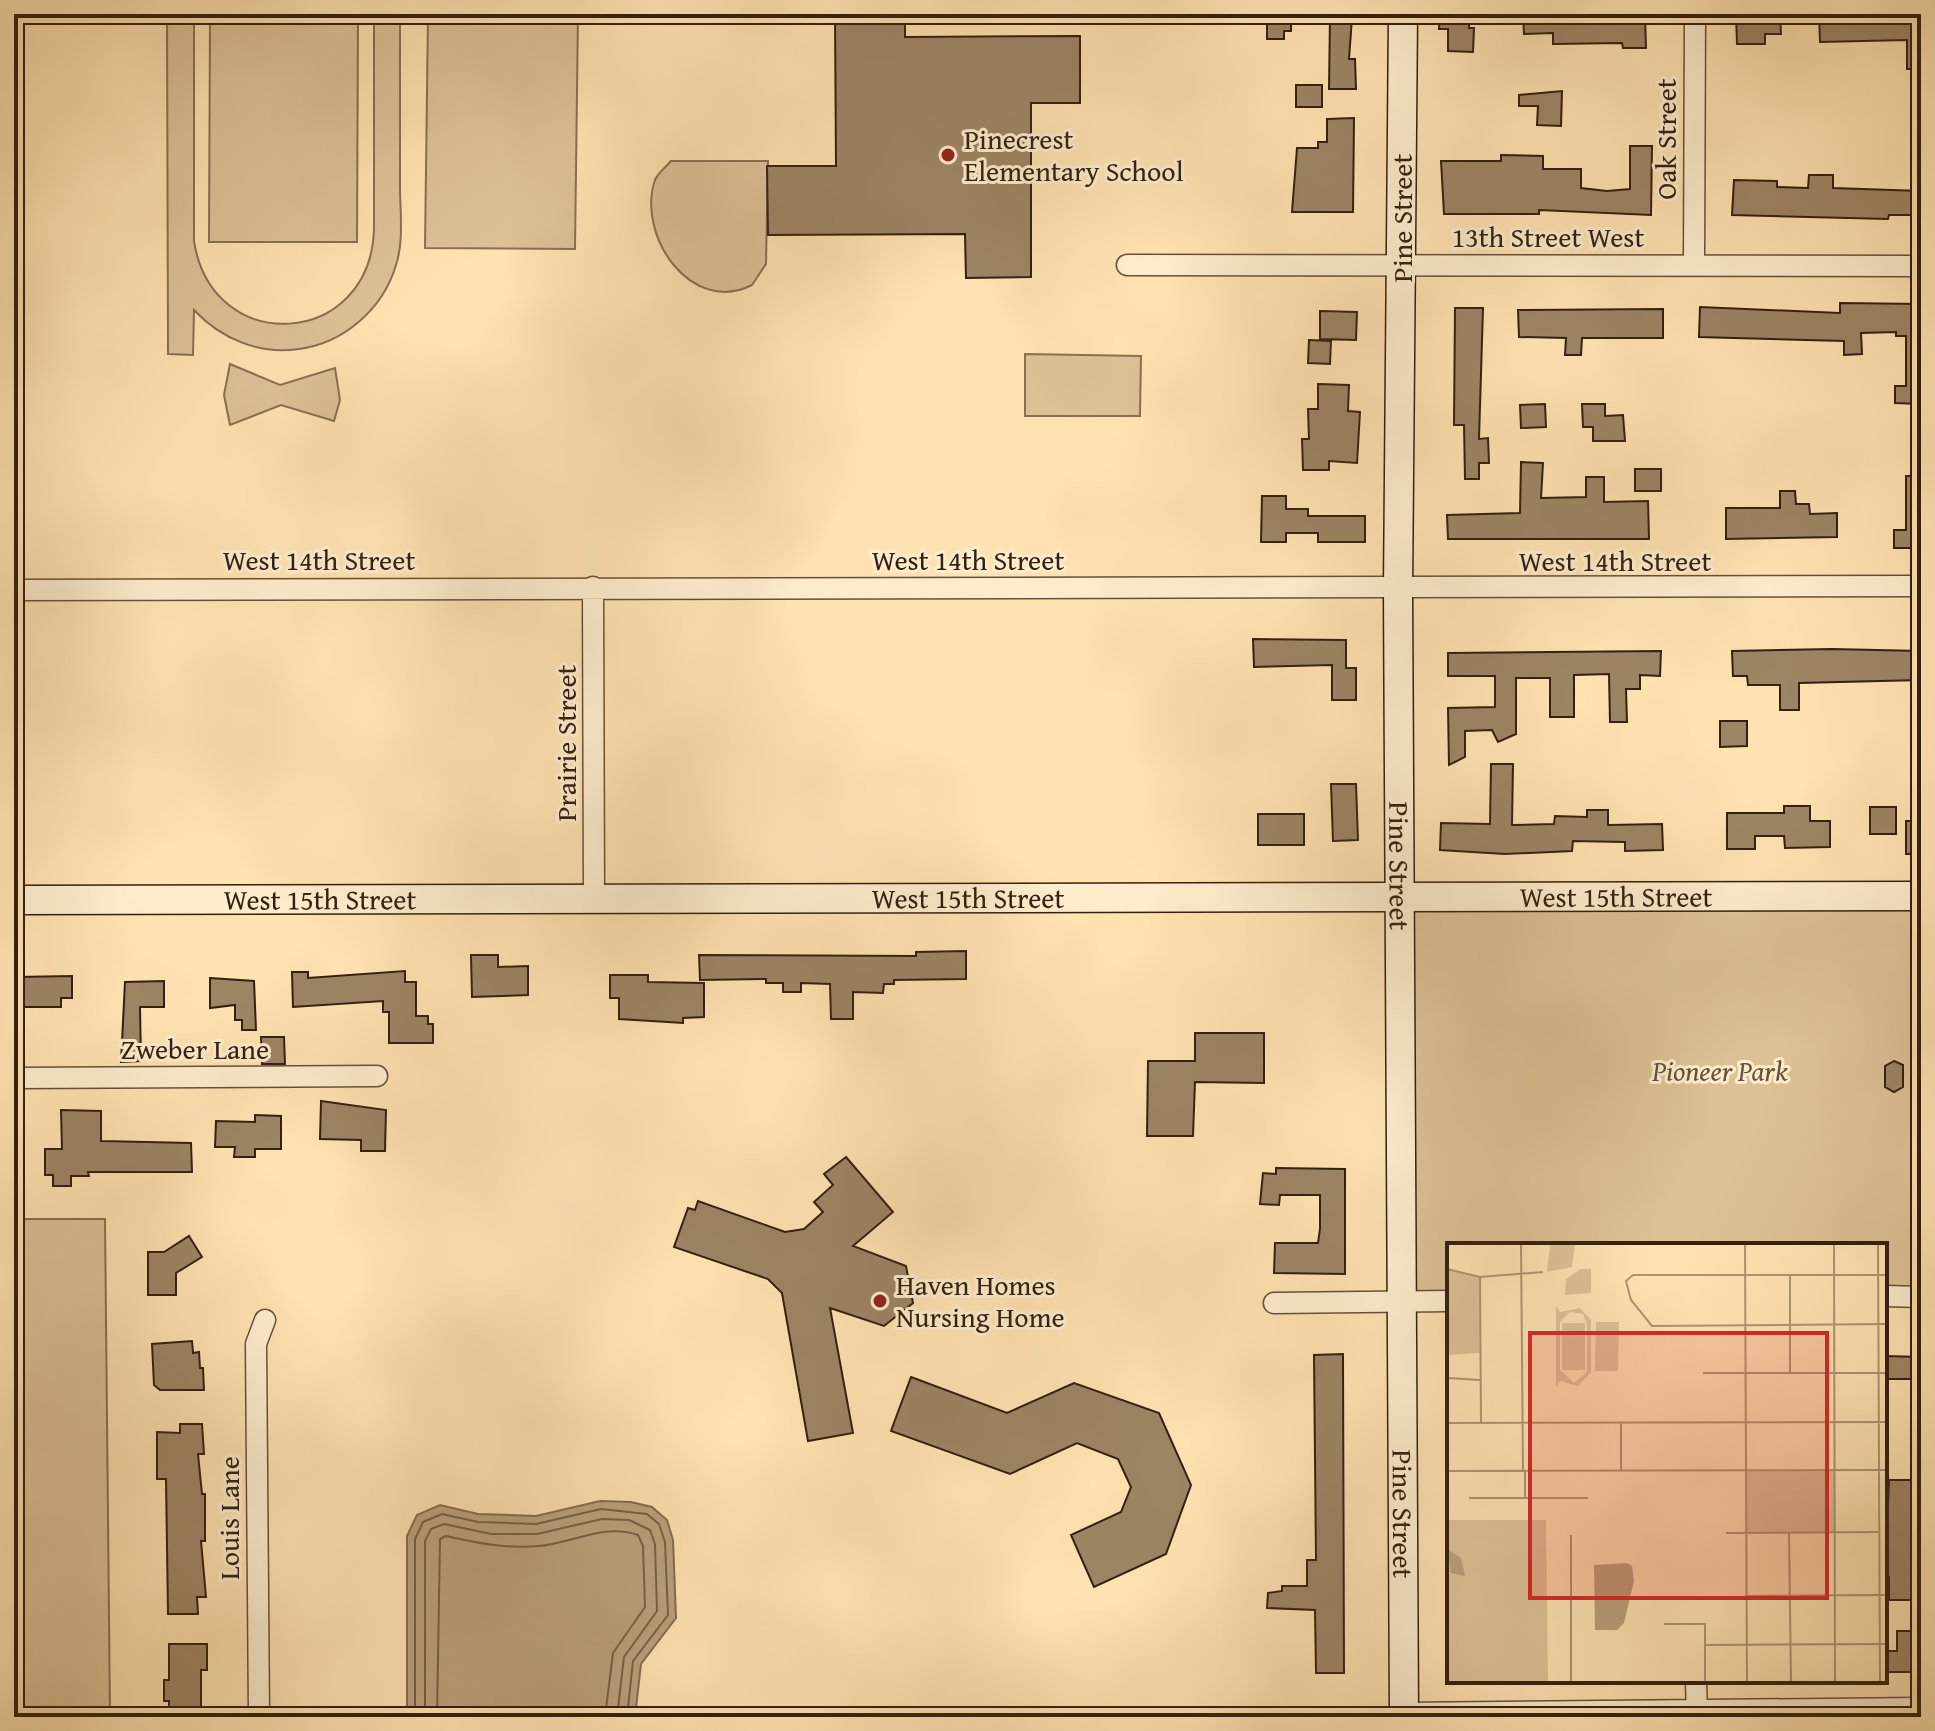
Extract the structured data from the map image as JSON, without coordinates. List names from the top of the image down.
{
  "streets": {
    "street": [
      "Oak Street",
      "Pine Street",
      "13th Street West",
      "West 14th Street",
      "Prairie Street",
      "West 15th Street",
      "Zweber Lane",
      "Louis Lane"
    ]
  },
  "crossings": [
    ["Oak Street", "13th Street West"],
    ["Pine Street", "13th Street West"],
    ["Pine Street", "West 14th Street"],
    ["Pine Street", "West 15th Street"],
    ["West 14th Street", "Prairie Street"],
    ["Prairie Street", "West 15th Street"]
  ],
  "parks": ["Pioneer Park"],
  "places": ["Pinecrest Elementary School", "Haven Homes Nursing Home"]
}
